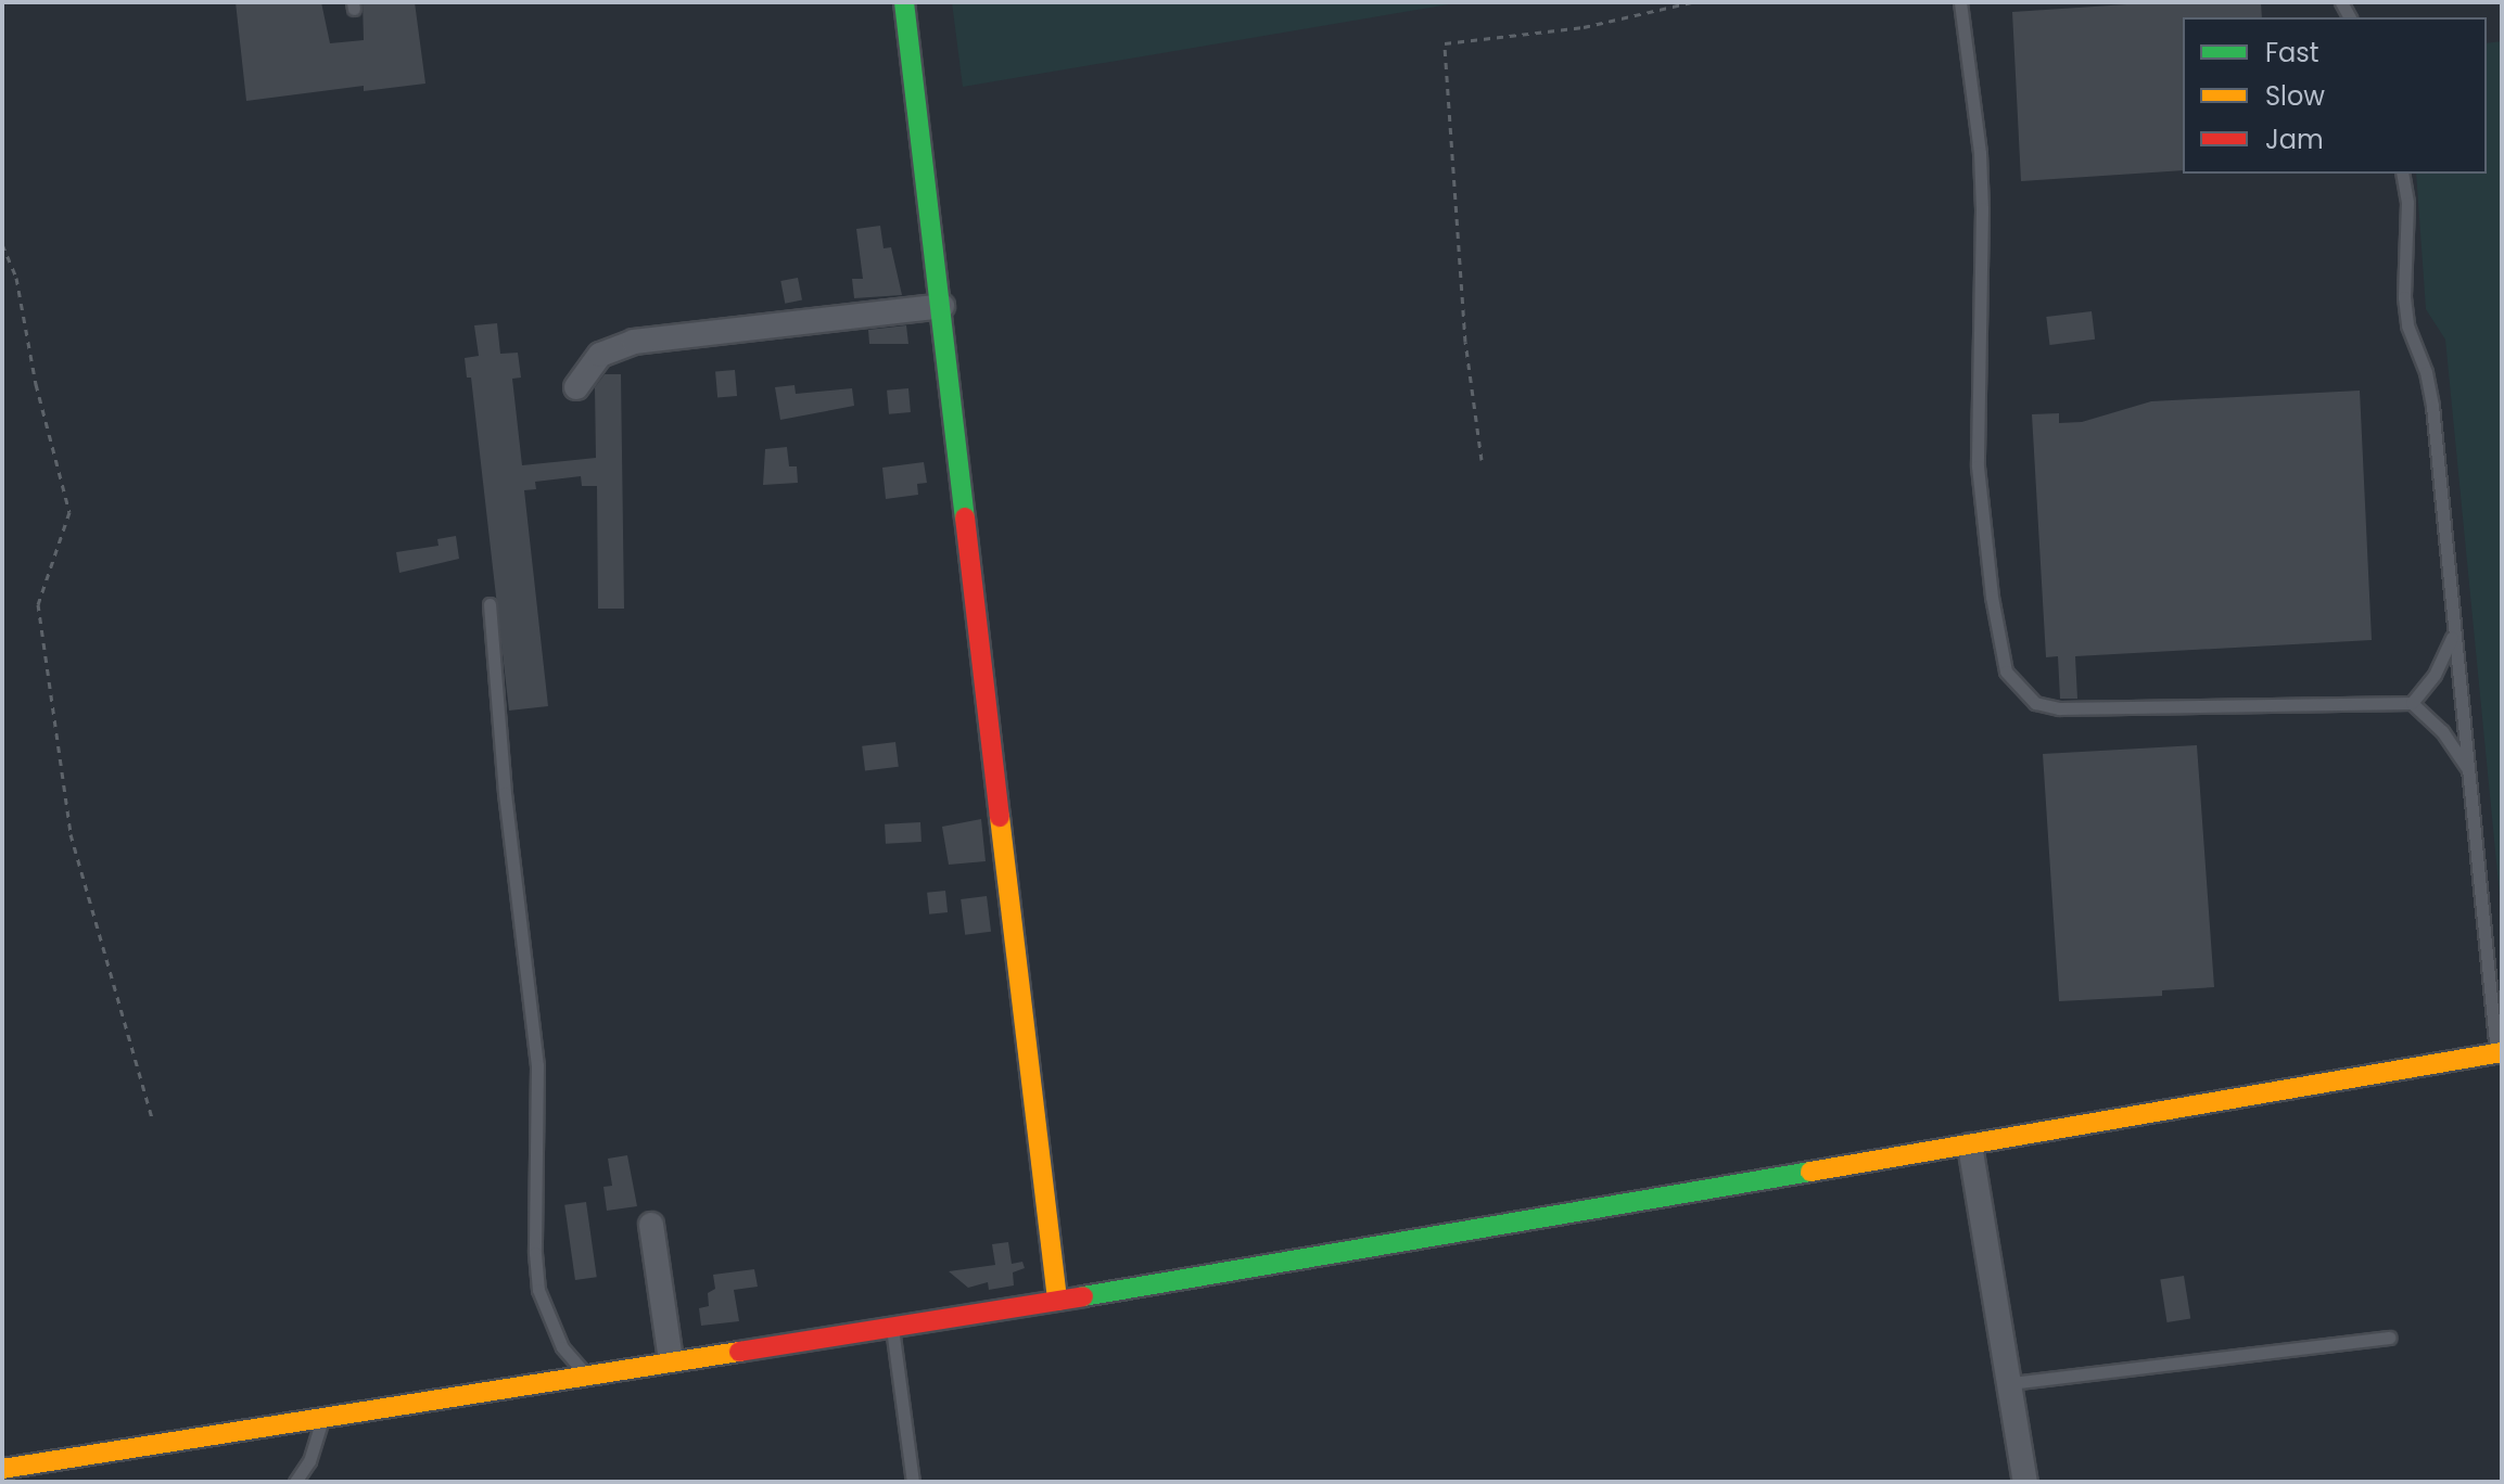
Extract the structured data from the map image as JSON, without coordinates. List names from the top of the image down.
{
  "legend": ["Fast", "Slow", "Jam"]
}
